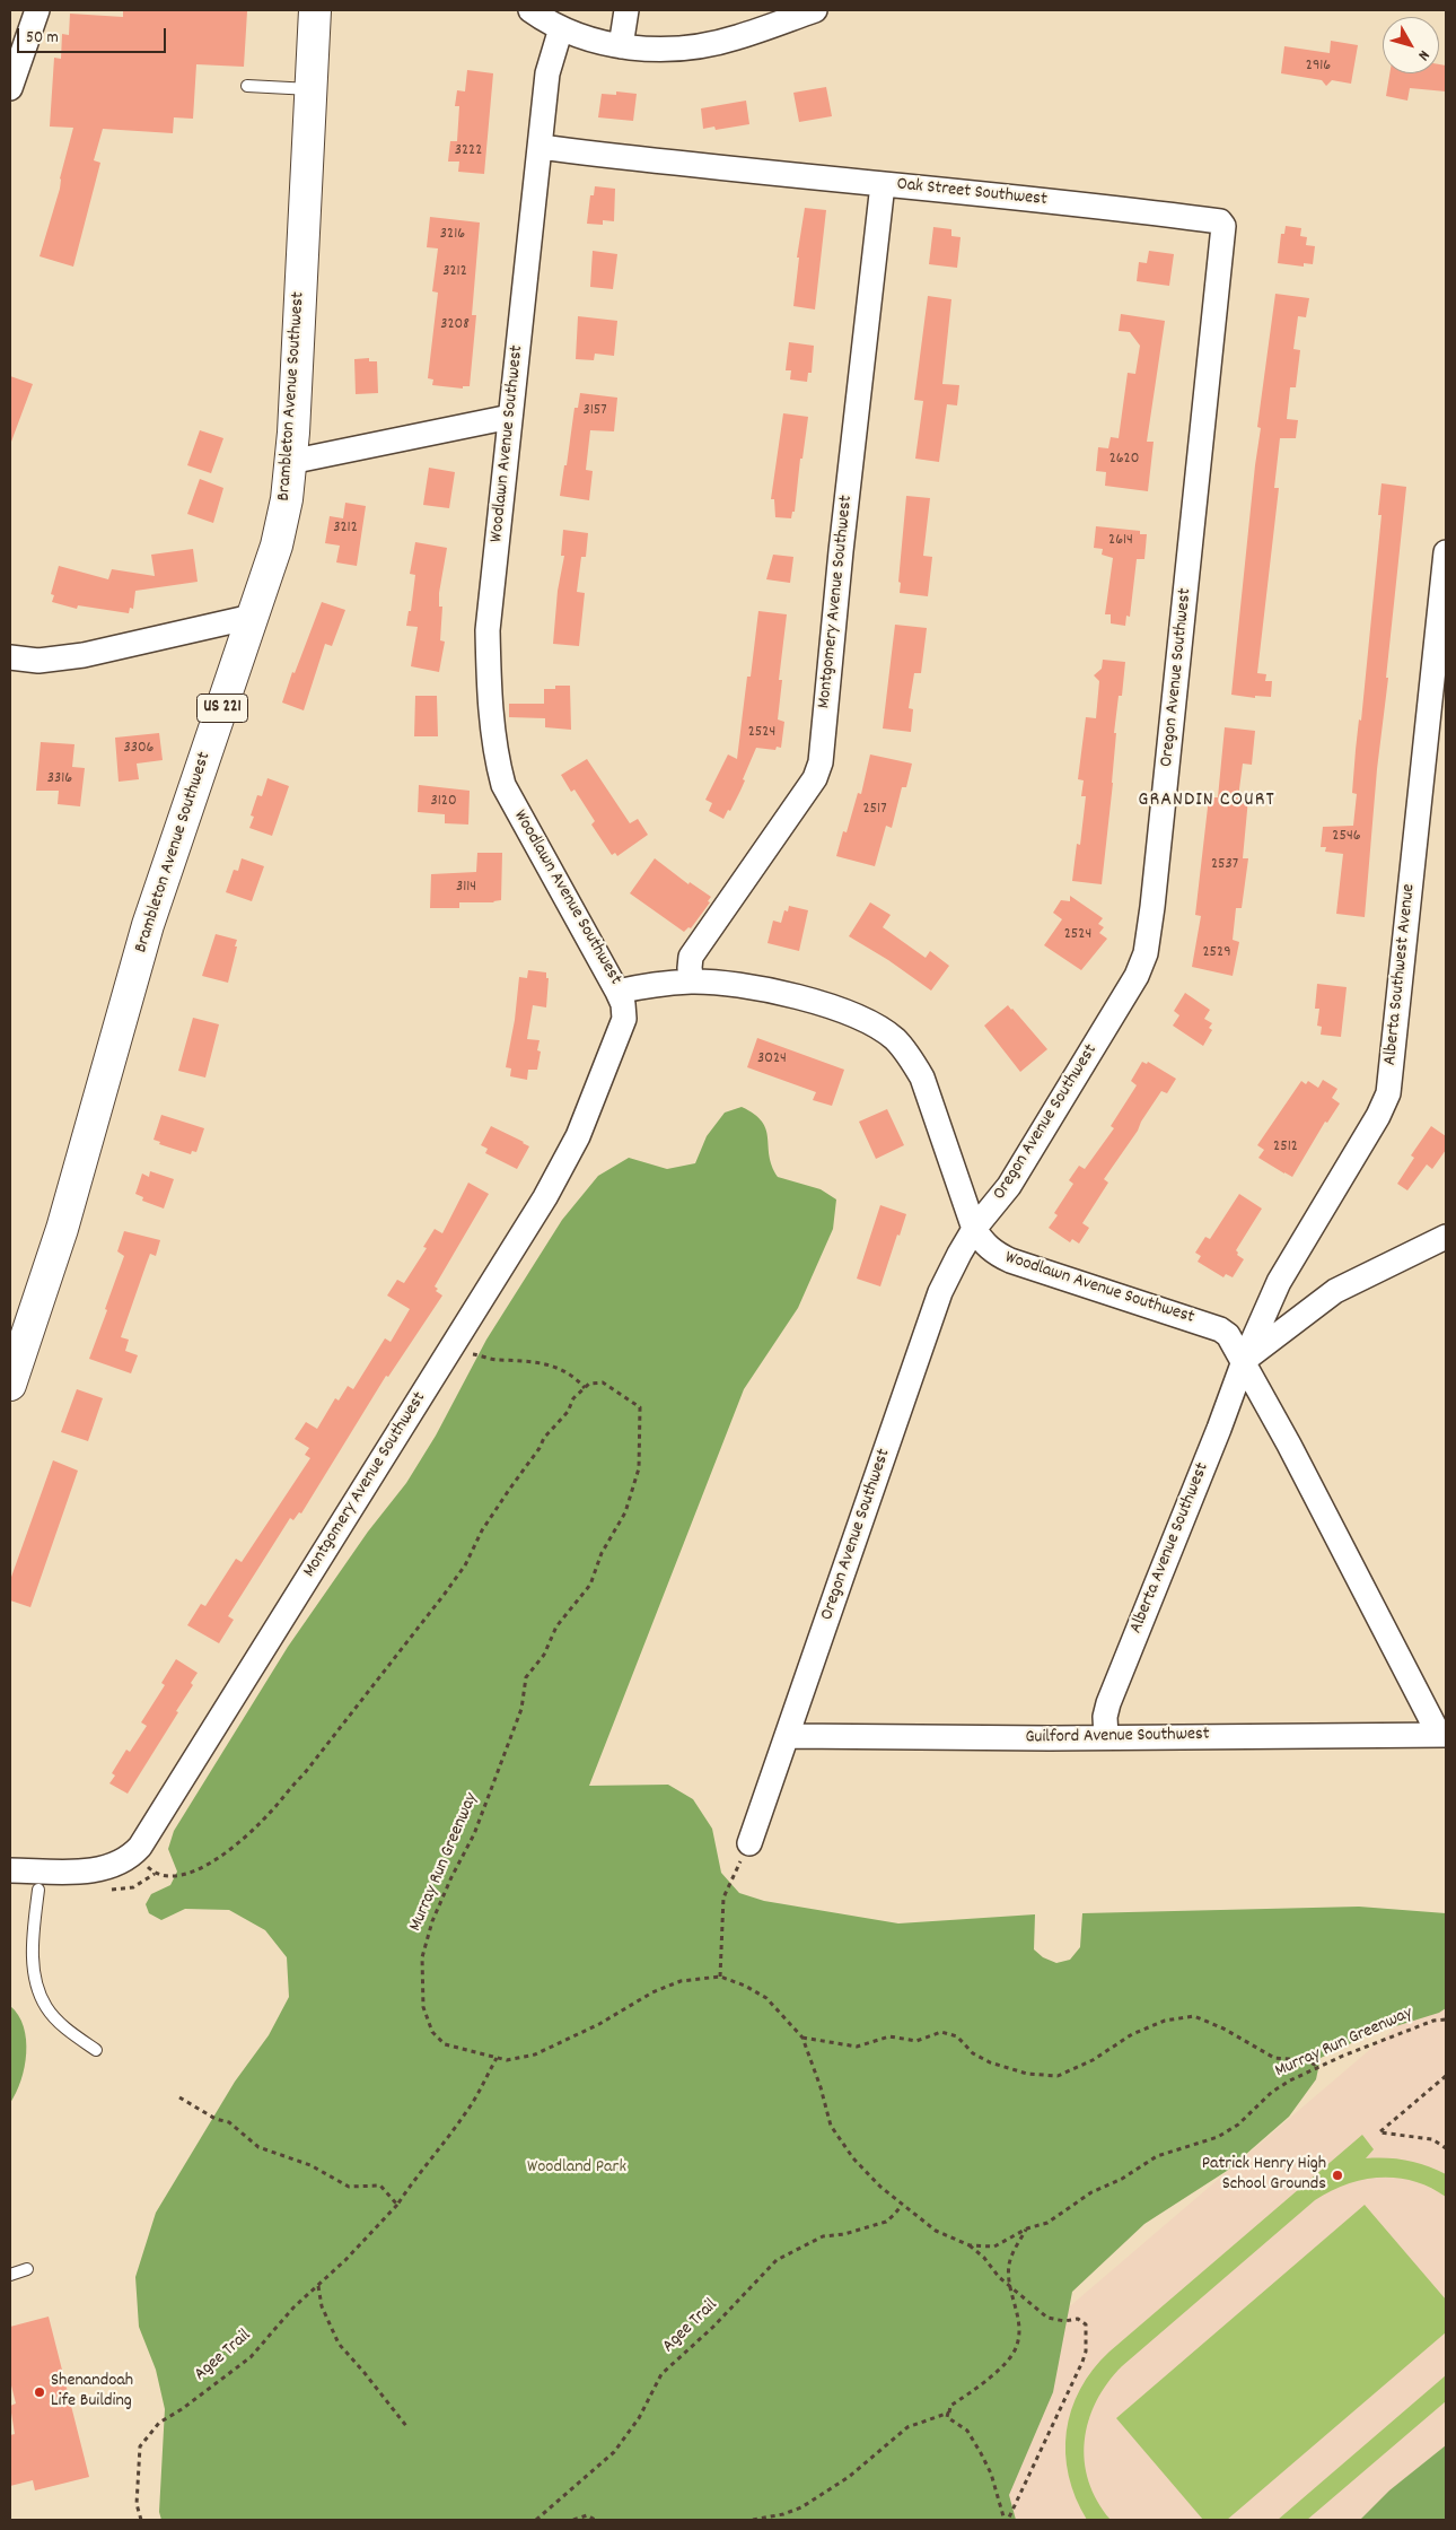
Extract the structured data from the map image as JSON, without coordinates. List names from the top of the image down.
{
  "streets": {
    "main road": ["Brambleton Avenue Southwest", "US 221"],
    "street": [
      "Oak Street Southwest",
      "Woodlawn Avenue Southwest",
      "Montgomery Avenue Southwest",
      "Oregon Avenue Southwest",
      "Alberta Southwest Avenue",
      "Alberta Avenue Southwest",
      "Guilford Avenue Southwest"
    ],
    "path": ["Murray Run Greenway", "Agee Trail"]
  },
  "crossings": [
    ["Oak Street Southwest", "Woodlawn Avenue Southwest"],
    ["Oak Street Southwest", "Montgomery Avenue Southwest"],
    ["Oak Street Southwest", "Oregon Avenue Southwest"],
    ["Woodlawn Avenue Southwest", "Montgomery Avenue Southwest"],
    ["Woodlawn Avenue Southwest", "Oregon Avenue Southwest"],
    ["Woodlawn Avenue Southwest", "Alberta Southwest Avenue"],
    ["Woodlawn Avenue Southwest", "Alberta Avenue Southwest"],
    ["Woodlawn Avenue Southwest", "Guilford Avenue Southwest"],
    ["Oregon Avenue Southwest", "Guilford Avenue Southwest"],
    ["Alberta Southwest Avenue", "Alberta Avenue Southwest"],
    ["Alberta Avenue Southwest", "Guilford Avenue Southwest"],
    ["Murray Run Greenway", "Agee Trail"]
  ],
  "districts": ["GRANDIN COURT"],
  "parks": ["Woodland Park"],
  "places": ["Patrick Henry High School Grounds", "Shenandoah Life Building"],
  "house_numbers": [
    "2916",
    "3222",
    "3216",
    "3212",
    "3208",
    "3157",
    "2620",
    "3212",
    "2614",
    "2524",
    "3306",
    "3316",
    "3120",
    "2517",
    "2546",
    "2537",
    "3114",
    "2524",
    "2529",
    "3024",
    "2512"
  ],
  "scale_bar": "50 m",
  "north": "bottom right"
}
